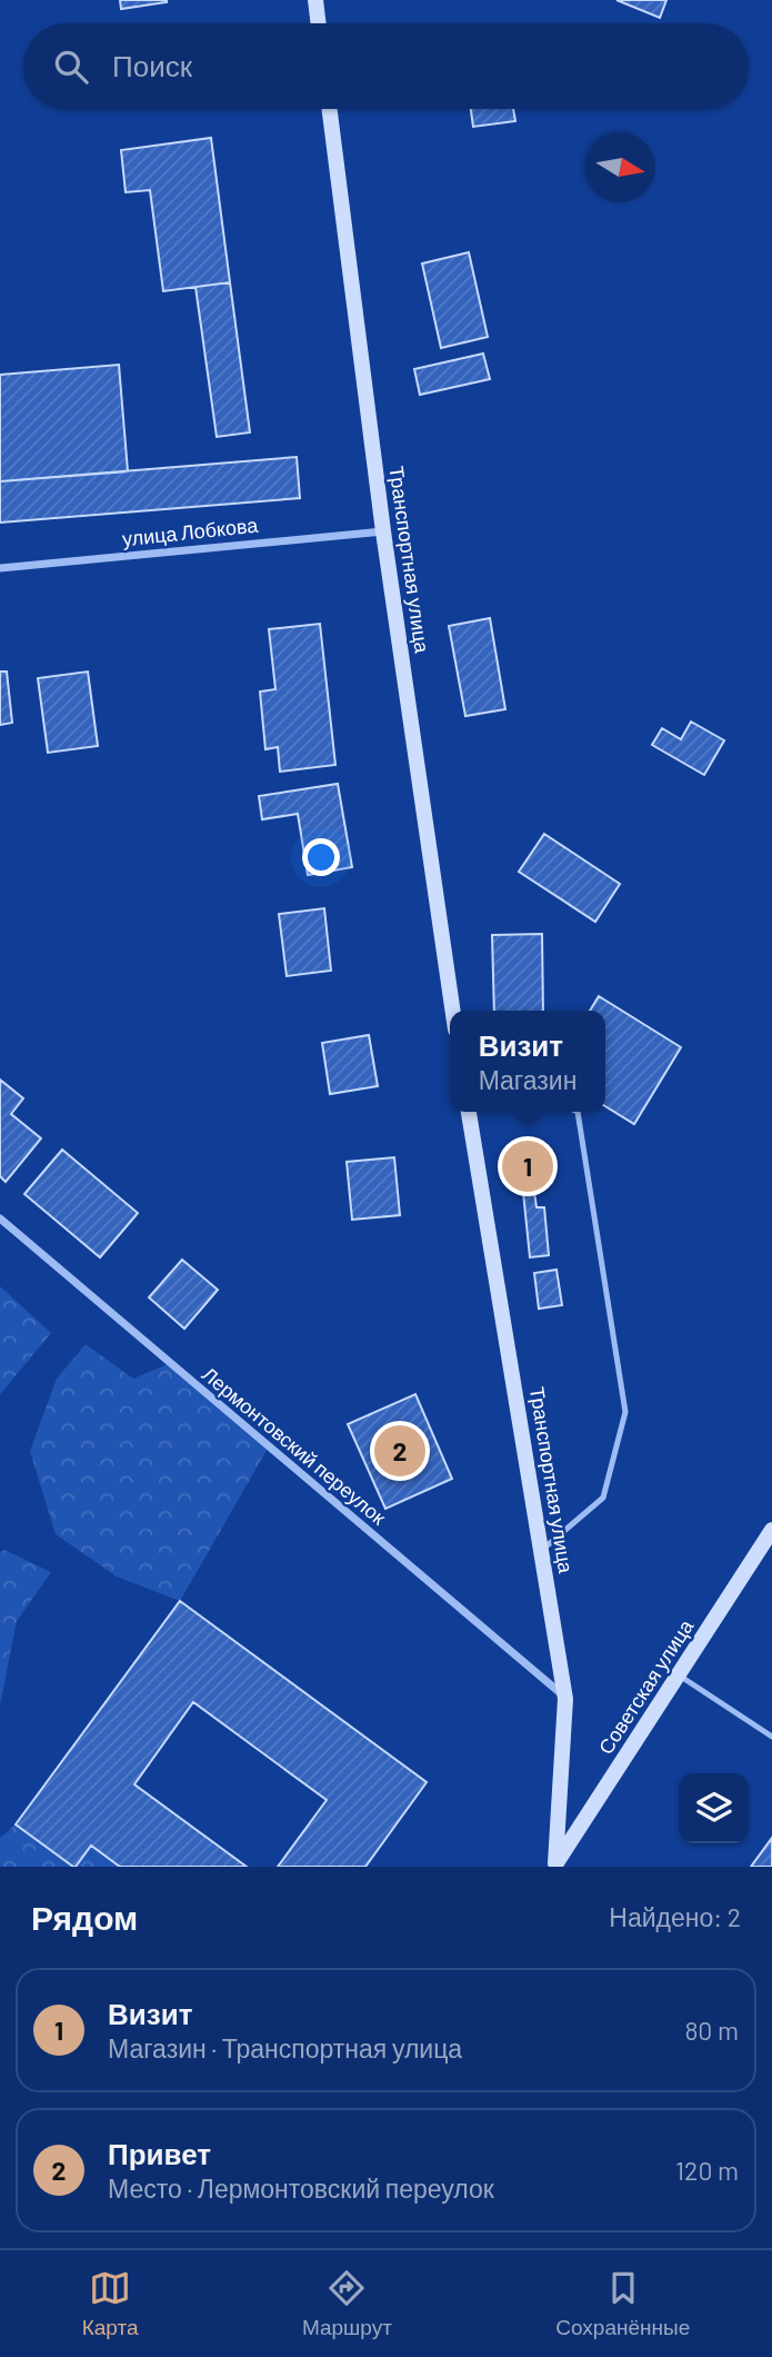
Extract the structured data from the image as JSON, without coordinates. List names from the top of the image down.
{
  "streets": {
    "main road": ["Транспортная улица", "Советская улица"],
    "street": ["улица Лобкова", "Лермонтовский переулок"]
  },
  "crossings": [
    ["улица Лобкова", "Транспортная улица"],
    ["Транспортная улица", "Лермонтовский переулок"],
    ["Транспортная улица", "Советская улица"]
  ],
  "north": "right",
  "page": {
    "search": "Поиск",
    "popup": ["Визит", "Магазин"],
    "pins": ["1", "2"],
    "heading": ["Рядом", "Найдено: 2"],
    "list": [
      {
        "mark": "1",
        "name": "Визит",
        "note": "Магазин · Транспортная улица",
        "value": "80 m"
      },
      {
        "mark": "2",
        "name": "Привет",
        "note": "Место · Лермонтовский переулок",
        "value": "120 m"
      }
    ],
    "nav": ["Карта", "Маршрут", "Сохранённые"]
  }
}
